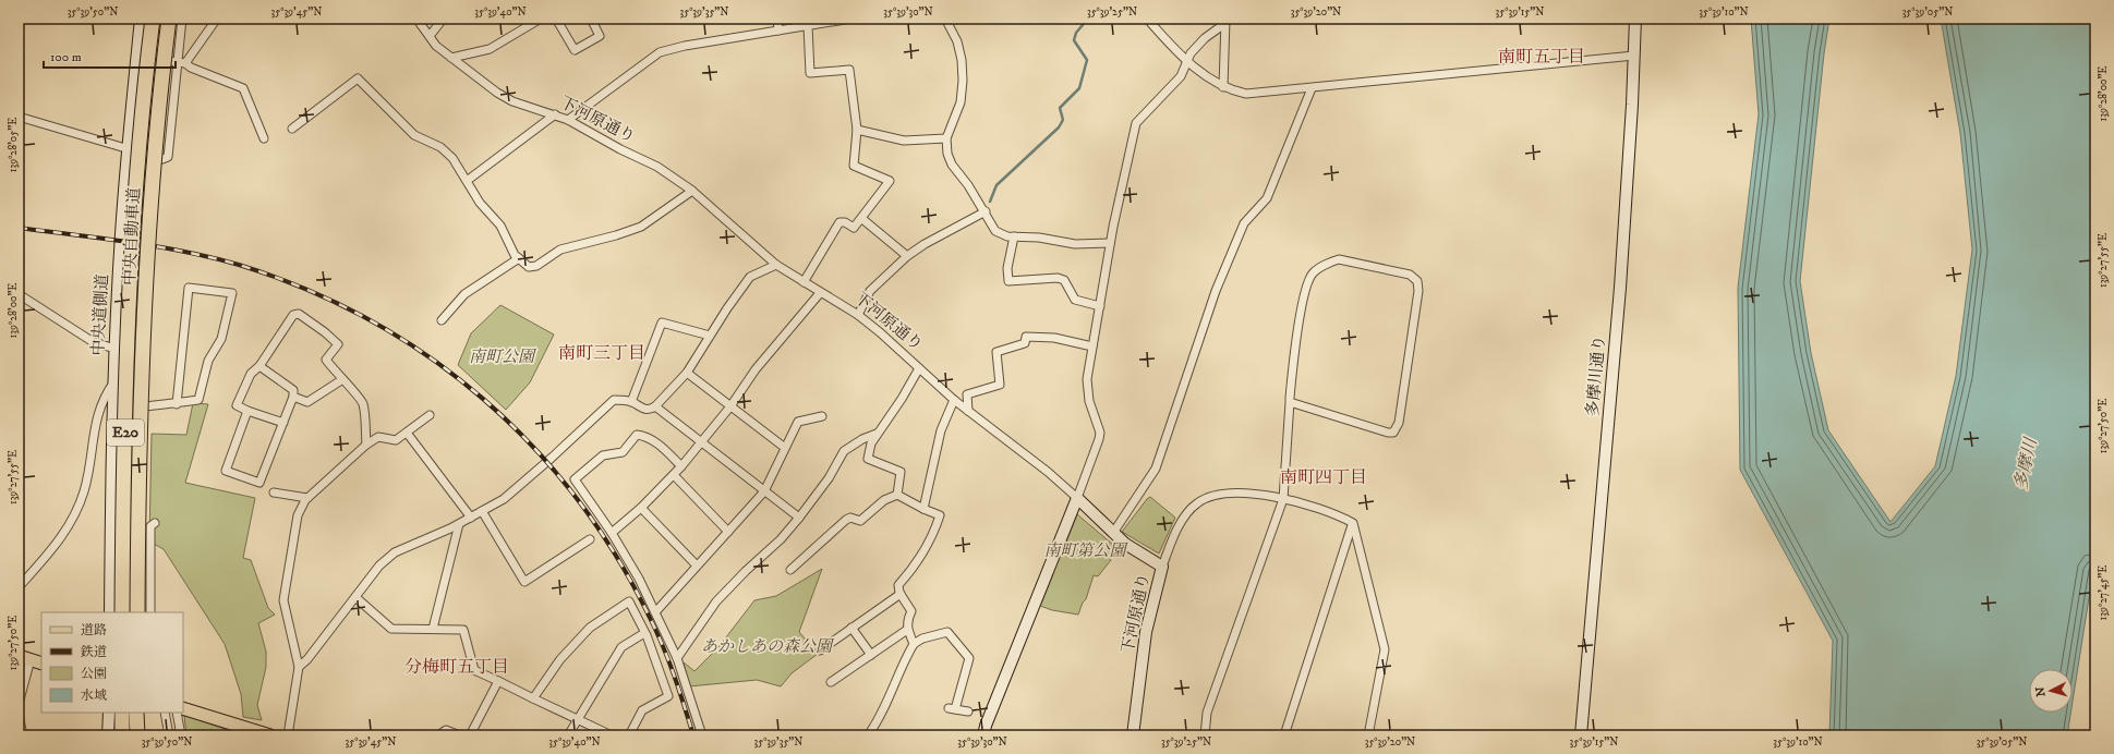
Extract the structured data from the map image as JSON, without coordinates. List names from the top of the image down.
{
  "streets": {
    "highway": ["中央自動車道", "E20"],
    "street": ["下河原通り", "中央道側道", "多摩川通り"]
  },
  "districts": [
    "南町五丁目",
    "南町三丁目",
    "南町四丁目",
    "分梅町五丁目"
  ],
  "water": ["多摩川"],
  "parks": ["南町公園", "南町第公園", "あかしあの森公園"],
  "legend": [
    "道路",
    "鉄道",
    "公園",
    "水域"
  ],
  "scale_bar": "100 m",
  "north": "left",
  "coordinates": [
    "35°39'50\"N",
    "35°39'45\"N",
    "35°39'40\"N",
    "35°39'35\"N",
    "35°39'30\"N",
    "35°39'25\"N",
    "35°39'20\"N",
    "35°39'15\"N",
    "35°39'10\"N",
    "35°39'05\"N",
    "139°28'00\"E",
    "139°28'05\"E",
    "139°27'55\"E",
    "139°27'50\"E",
    "139°27'45\"E"
  ]
}
